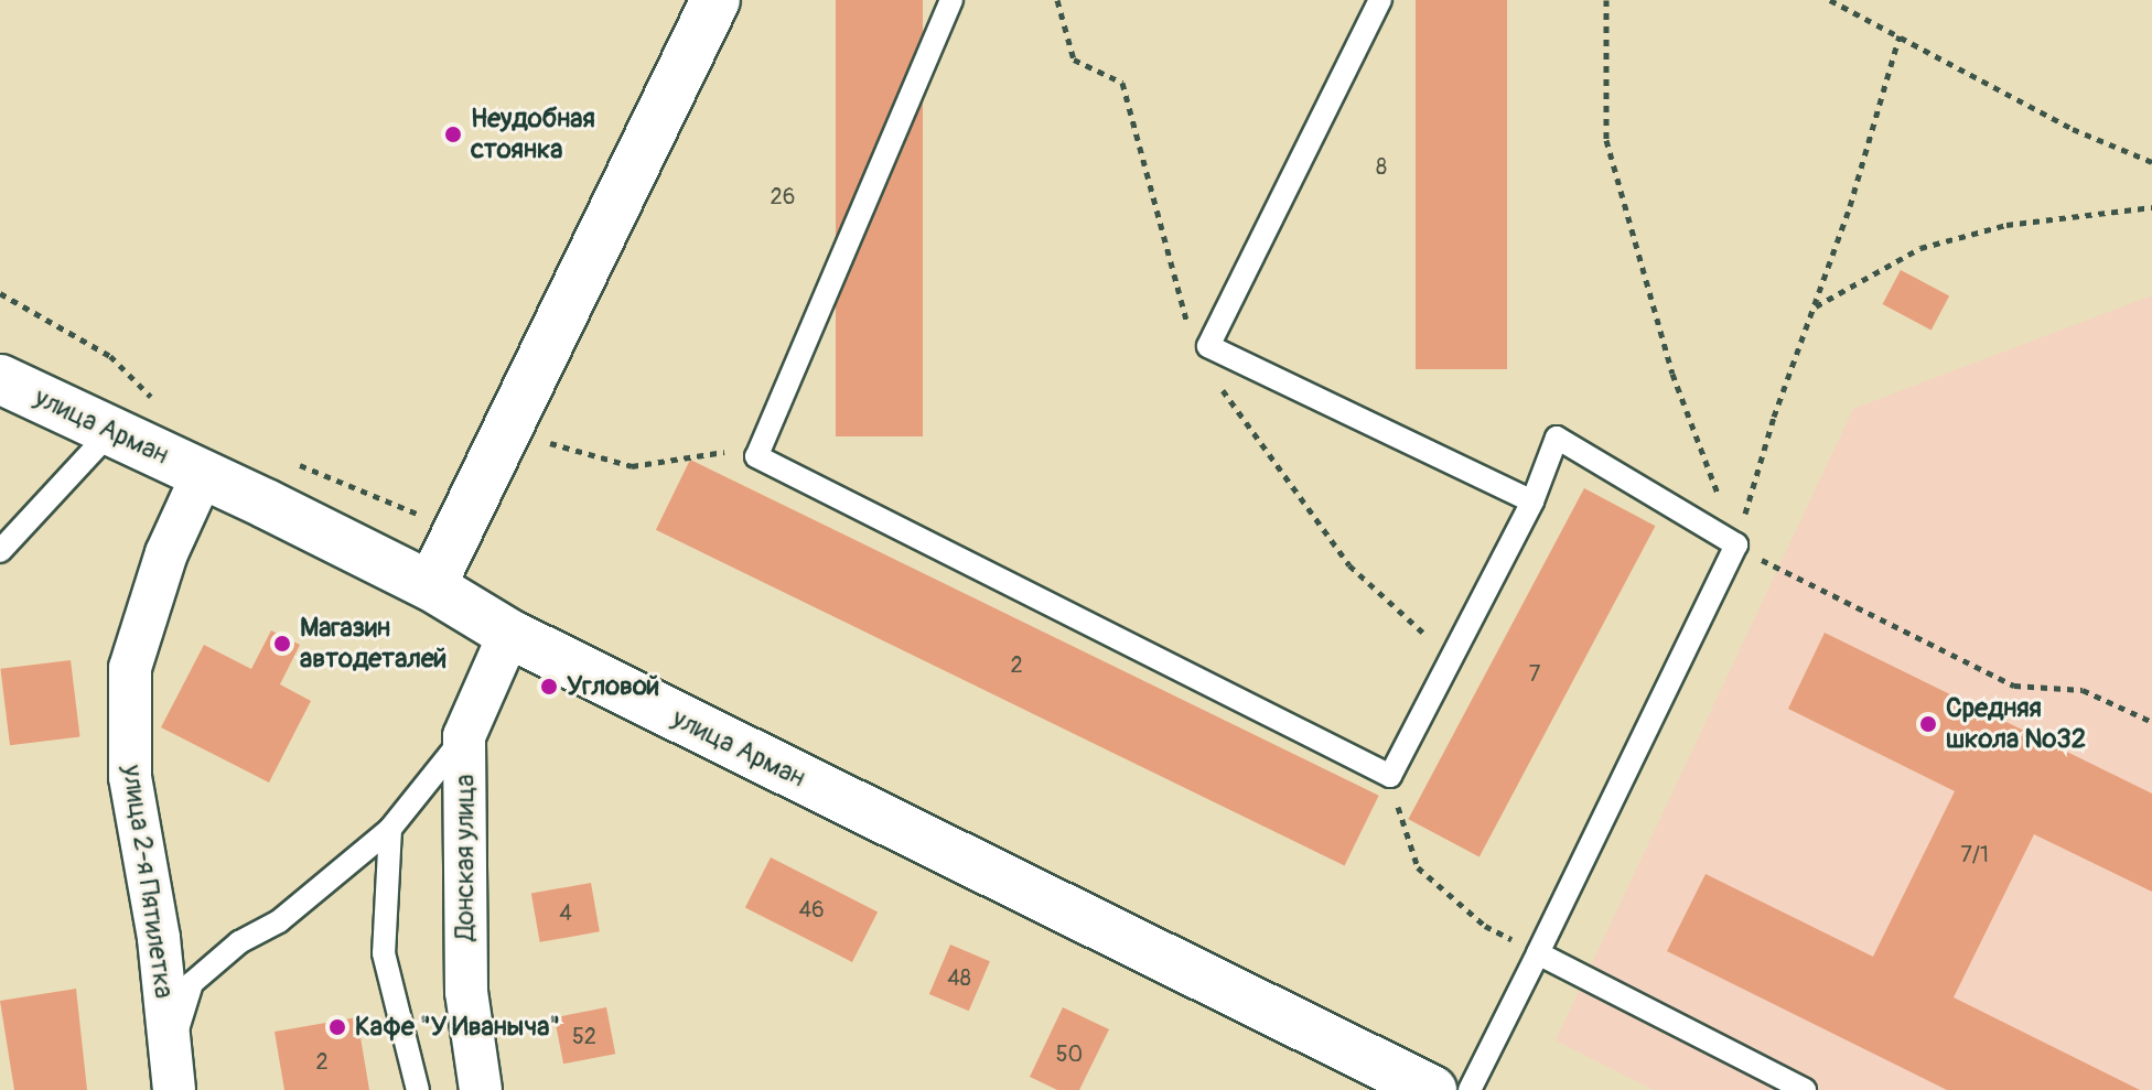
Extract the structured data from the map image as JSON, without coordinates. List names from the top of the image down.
{
  "streets": {
    "street": ["улица Арман", "Донская улица", "улица 2-я Пятилетка"]
  },
  "crossings": [
    ["улица Арман", "Донская улица"],
    ["улица Арман", "улица 2-я Пятилетка"]
  ],
  "places": [
    "Неудобная стоянка",
    "Магазин автодеталей",
    "Угловой",
    "Средняя школа №32",
    "Кафе \"У Иваныча\""
  ],
  "house_numbers": [
    "8",
    "26",
    "2",
    "7",
    "7/1",
    "46",
    "4",
    "48",
    "52",
    "50",
    "2"
  ]
}
